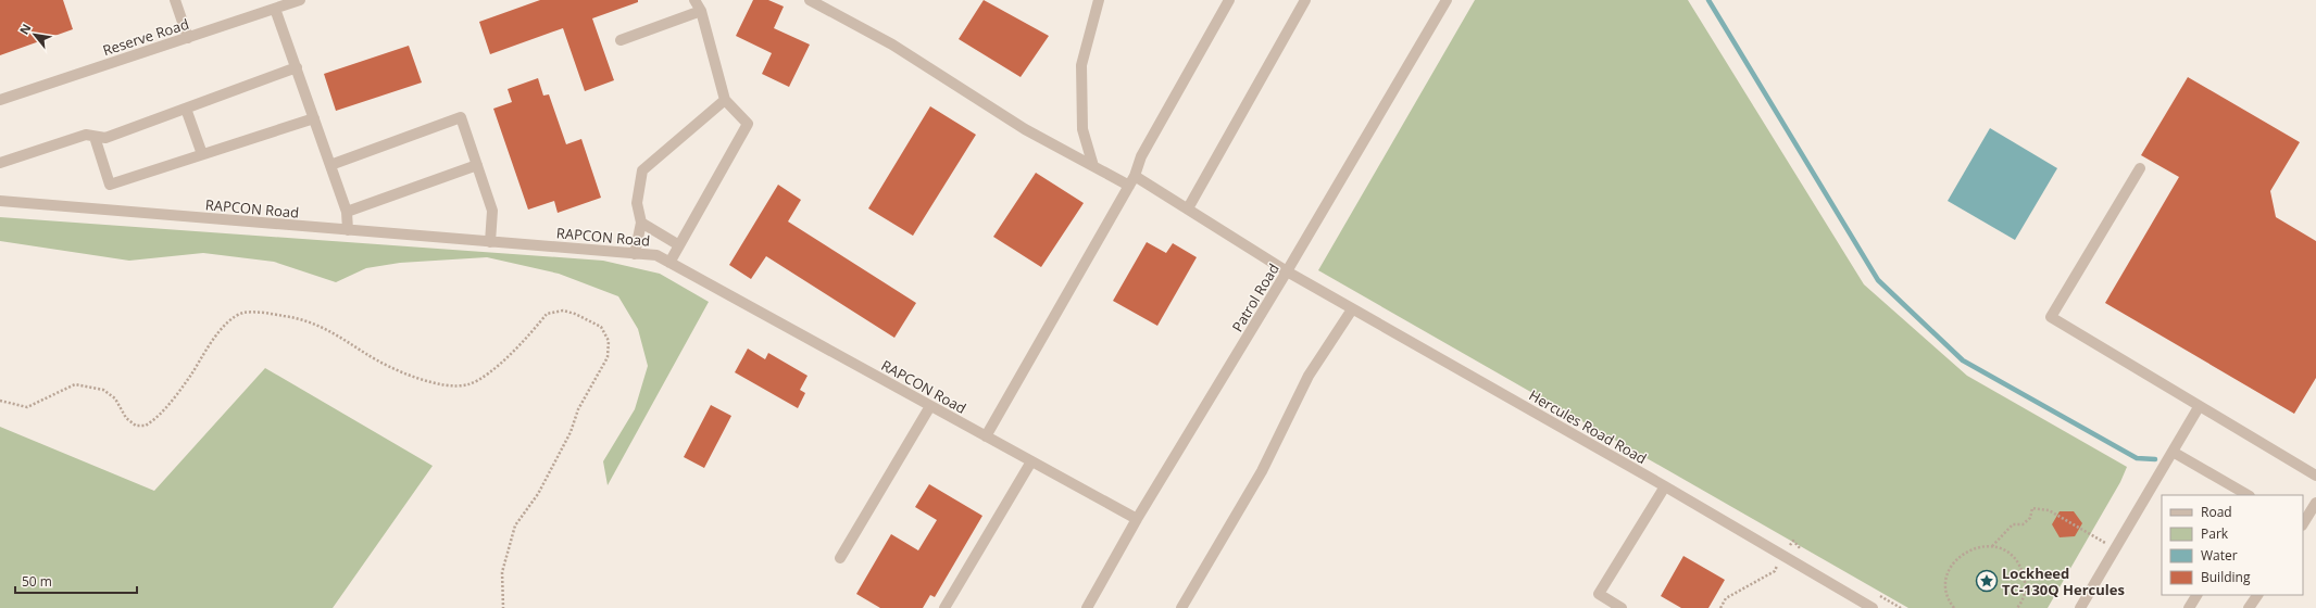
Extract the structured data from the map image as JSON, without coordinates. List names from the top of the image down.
{
  "streets": {
    "street": [
      "Reserve Road",
      "RAPCON Road",
      "Patrol Road",
      "Hercules Road Road"
    ]
  },
  "crossings": [
    ["RAPCON Road", "Patrol Road"],
    ["Patrol Road", "Hercules Road Road"]
  ],
  "places": {
    "place": ["Lockheed TC-130Q Hercules"]
  },
  "legend": [
    "Road",
    "Park",
    "Water",
    "Building"
  ],
  "scale_bar": "50 m",
  "north": "top left"
}
